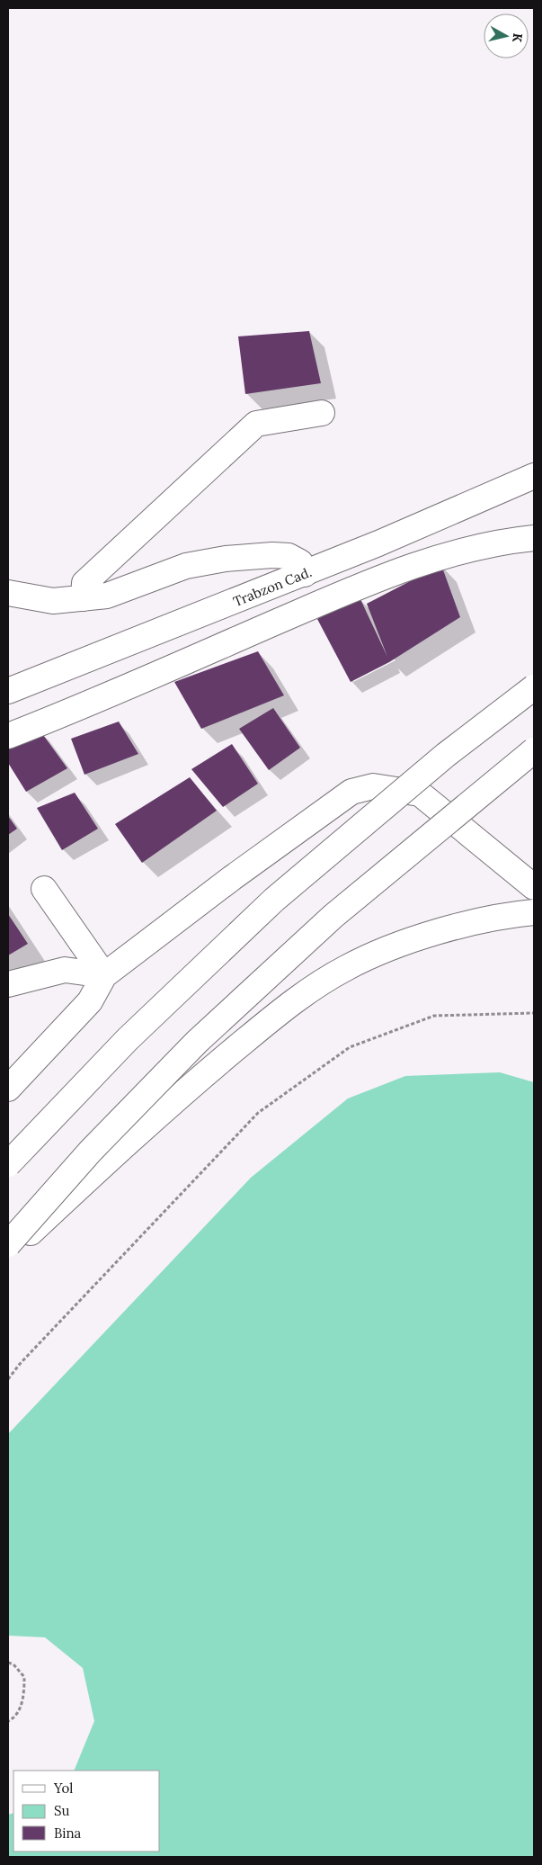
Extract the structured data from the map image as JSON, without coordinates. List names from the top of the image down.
{
  "streets": {
    "main road": ["Trabzon Cad."]
  },
  "legend": ["Yol", "Su", "Bina"],
  "north": "right"
}
